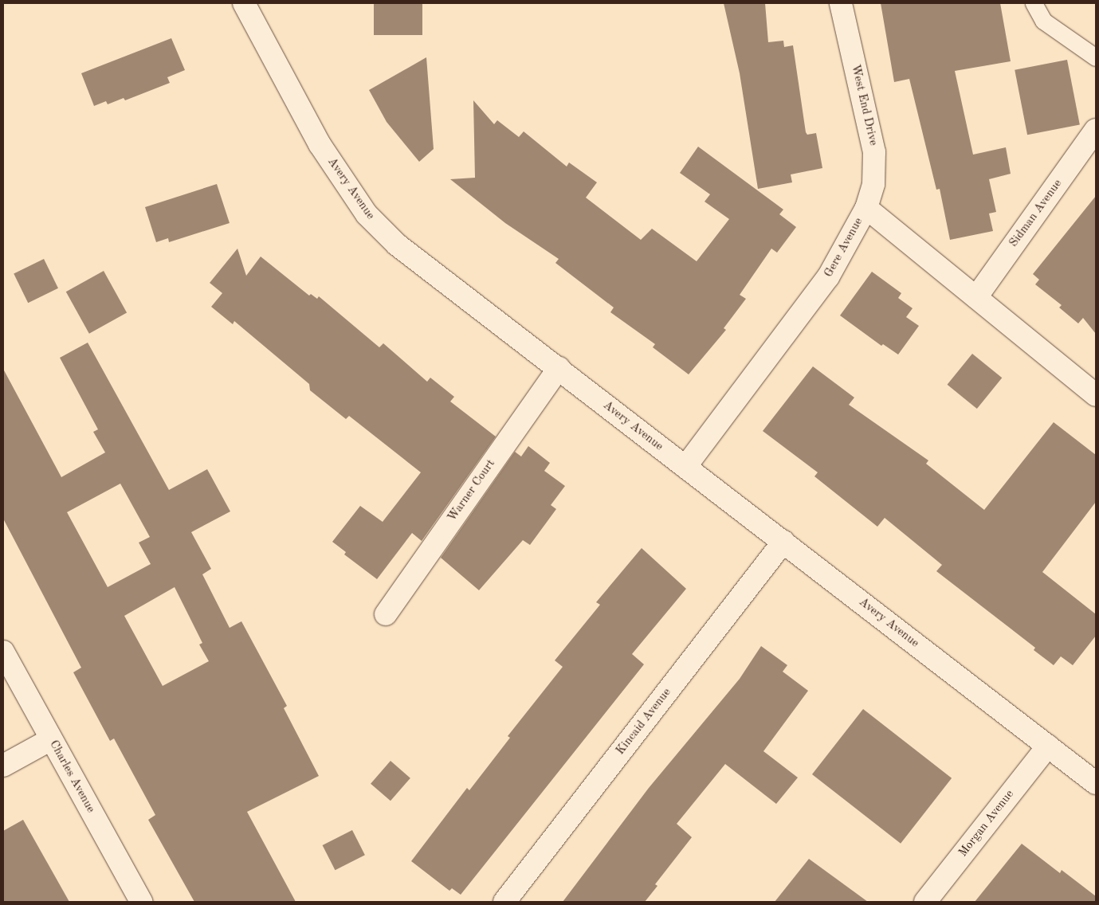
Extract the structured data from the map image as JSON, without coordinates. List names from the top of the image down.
{
  "streets": {
    "street": [
      "West End Drive",
      "Avery Avenue",
      "Sidman Avenue",
      "Gere Avenue",
      "Warner Court",
      "Kincaid Avenue",
      "Charles Avenue",
      "Morgan Avenue"
    ]
  },
  "crossings": [
    ["West End Drive", "Gere Avenue"],
    ["Avery Avenue", "Gere Avenue"],
    ["Avery Avenue", "Warner Court"],
    ["Avery Avenue", "Kincaid Avenue"],
    ["Avery Avenue", "Morgan Avenue"],
    ["Sidman Avenue", "Gere Avenue"]
  ]
}
